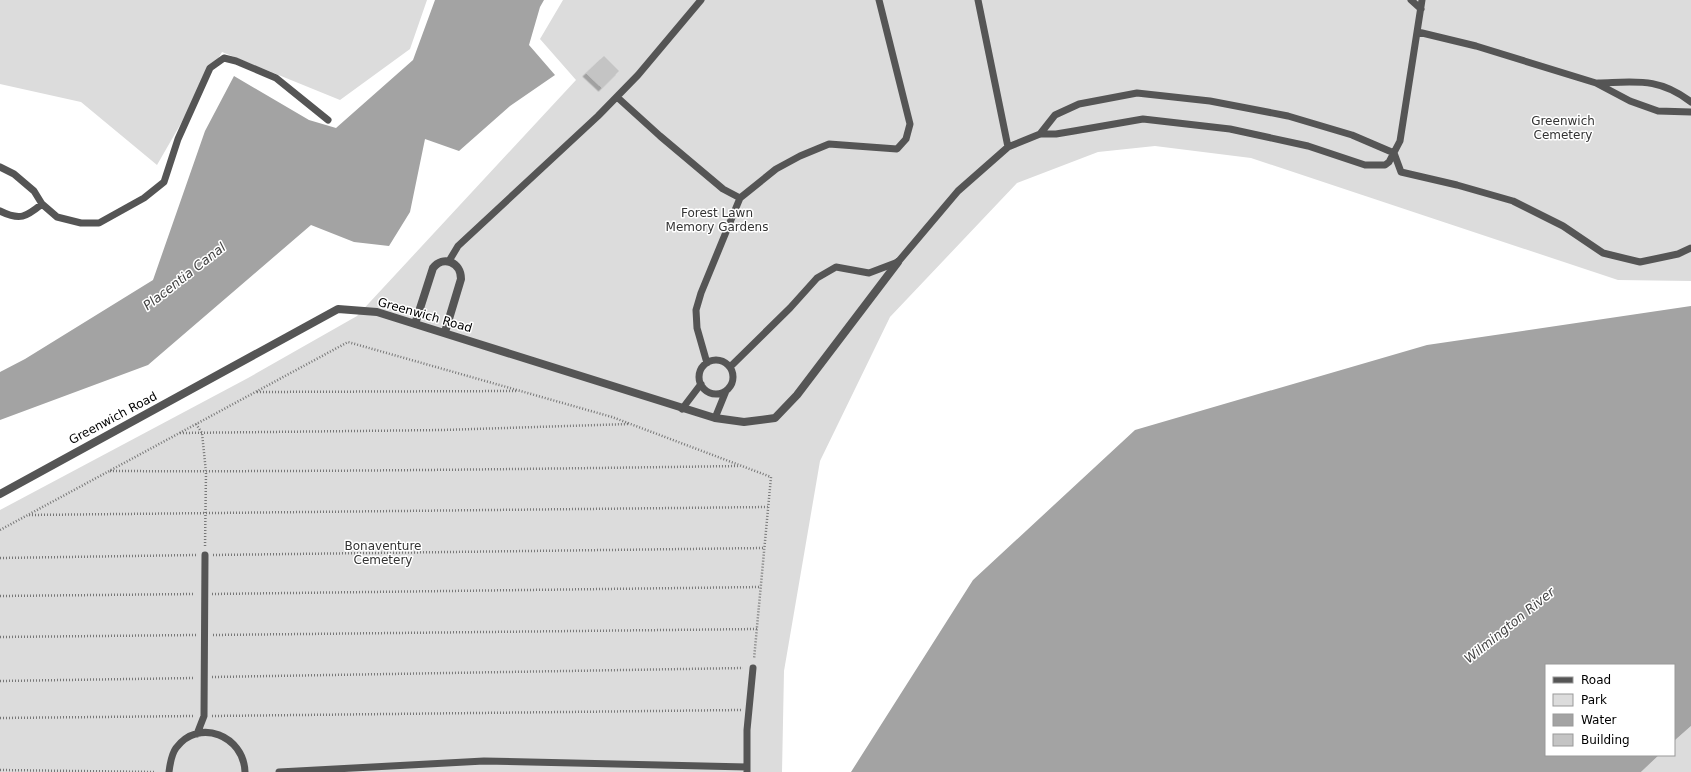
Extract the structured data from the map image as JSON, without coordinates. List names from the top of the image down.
{
  "streets": {
    "street": ["Greenwich Road"]
  },
  "water": ["Placentia Canal", "Wilmington River"],
  "parks": ["Greenwich Cemetery", "Forest Lawn Memory Gardens", "Bonaventure Cemetery"],
  "legend": [
    "Road",
    "Park",
    "Water",
    "Building"
  ]
}
